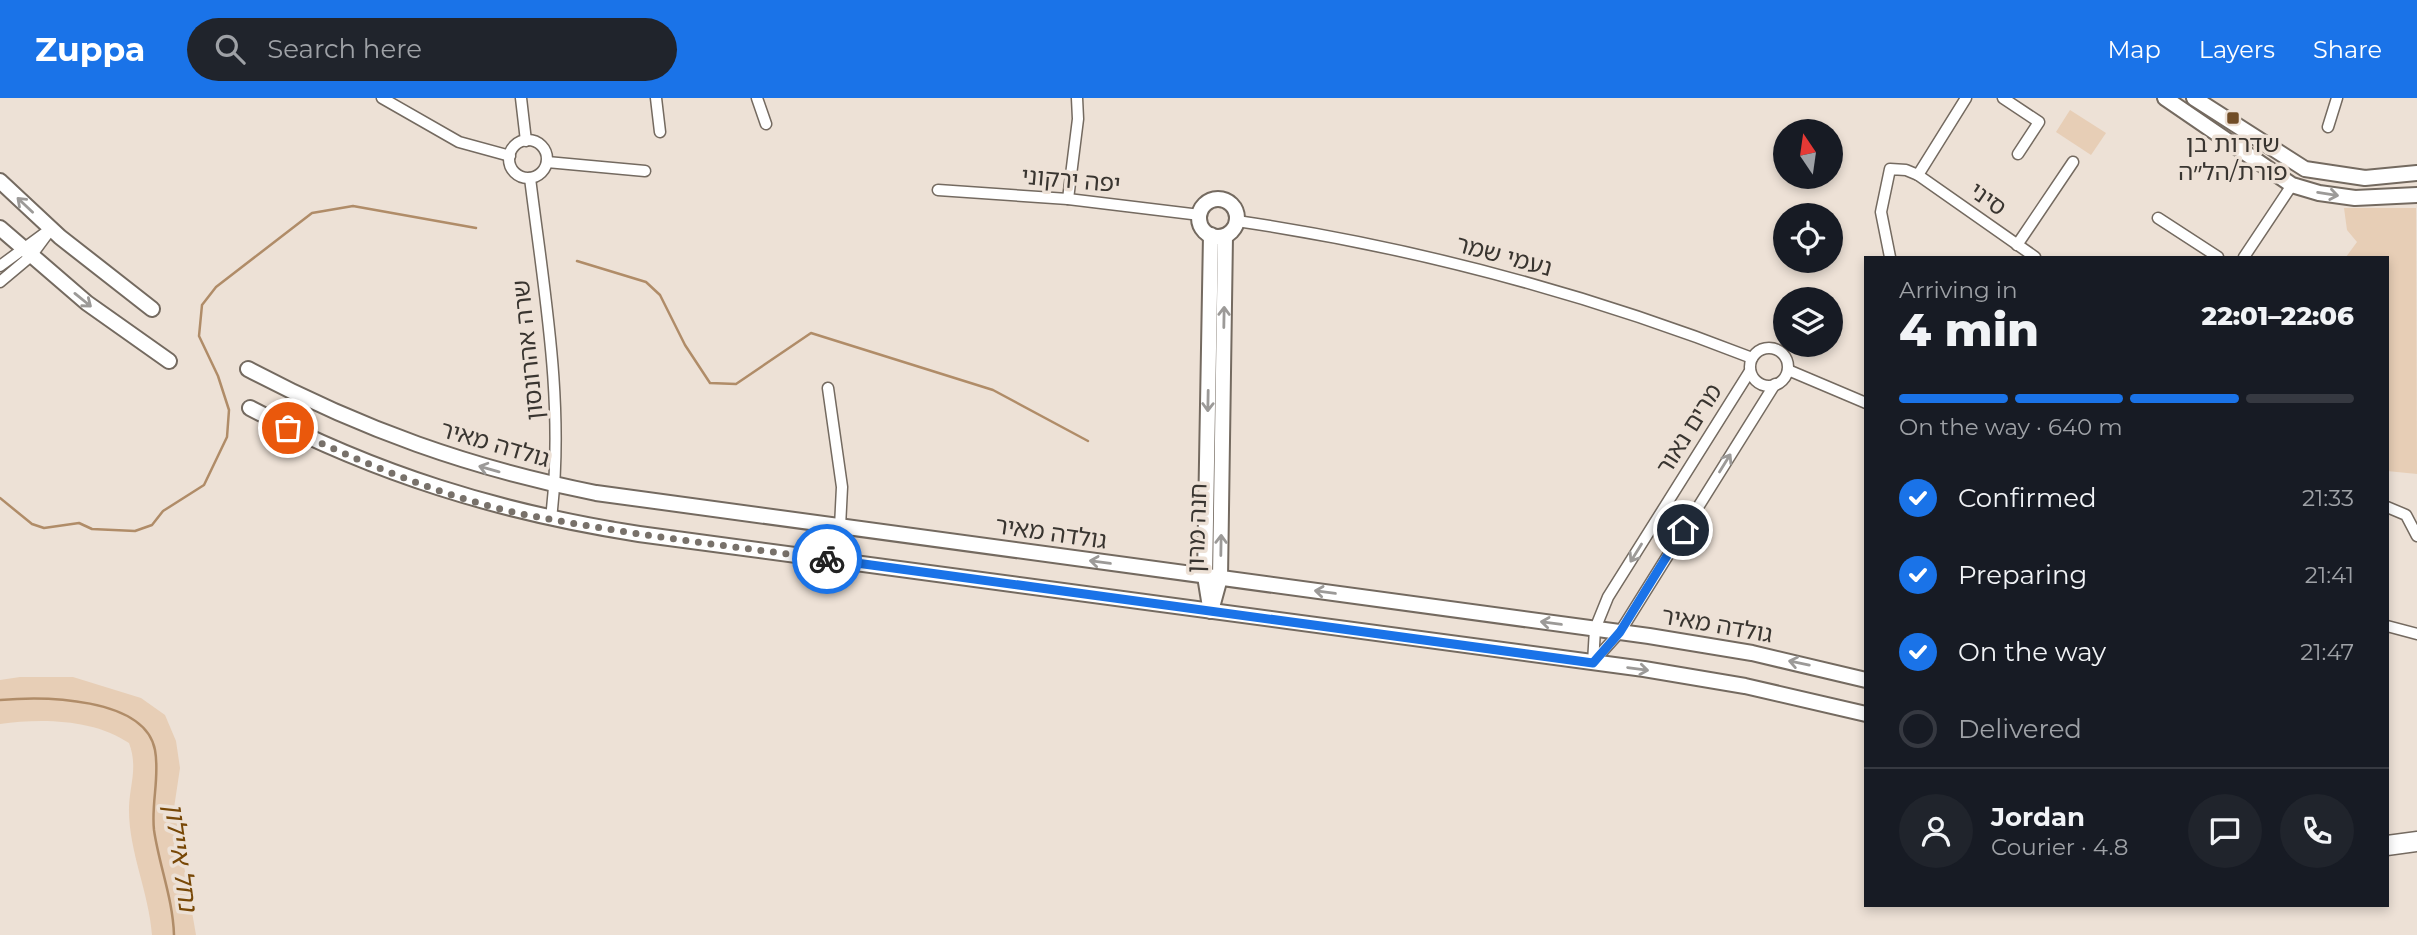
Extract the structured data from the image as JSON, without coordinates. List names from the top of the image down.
{
  "streets": {
    "main road": ["גולדה מאיר", "חנה מרון"],
    "street": [
      "יפה ירקוני",
      "סיני",
      "נעמי שמר",
      "שרה אהרונסון",
      "מרים נאור"
    ]
  },
  "crossings": [
    ["יפה ירקוני", "נעמי שמר"],
    ["יפה ירקוני", "חנה מרון"],
    ["נעמי שמר", "מרים נאור"],
    ["נעמי שמר", "חנה מרון"],
    ["שרה אהרונסון", "גולדה מאיר"],
    ["מרים נאור", "גולדה מאיר"],
    ["גולדה מאיר", "חנה מרון"]
  ],
  "water": ["נחל איילון"],
  "places": {
    "transit": ["שדרות בן פורת/הל״ה"]
  },
  "north": "top",
  "page": {
    "header": "Zuppa",
    "search": "Search here",
    "nav": ["Map", "Layers", "Share"],
    "heading": ["4 min", "Arriving in", "22:01–22:06"],
    "panel": ["Jordan", "Courier · 4.8"],
    "bar": "On the way · 640 m",
    "list": [
      ["Confirmed", "21:33"],
      ["Preparing", "21:41"],
      ["On the way", "21:47"],
      "Delivered"
    ]
  }
}
